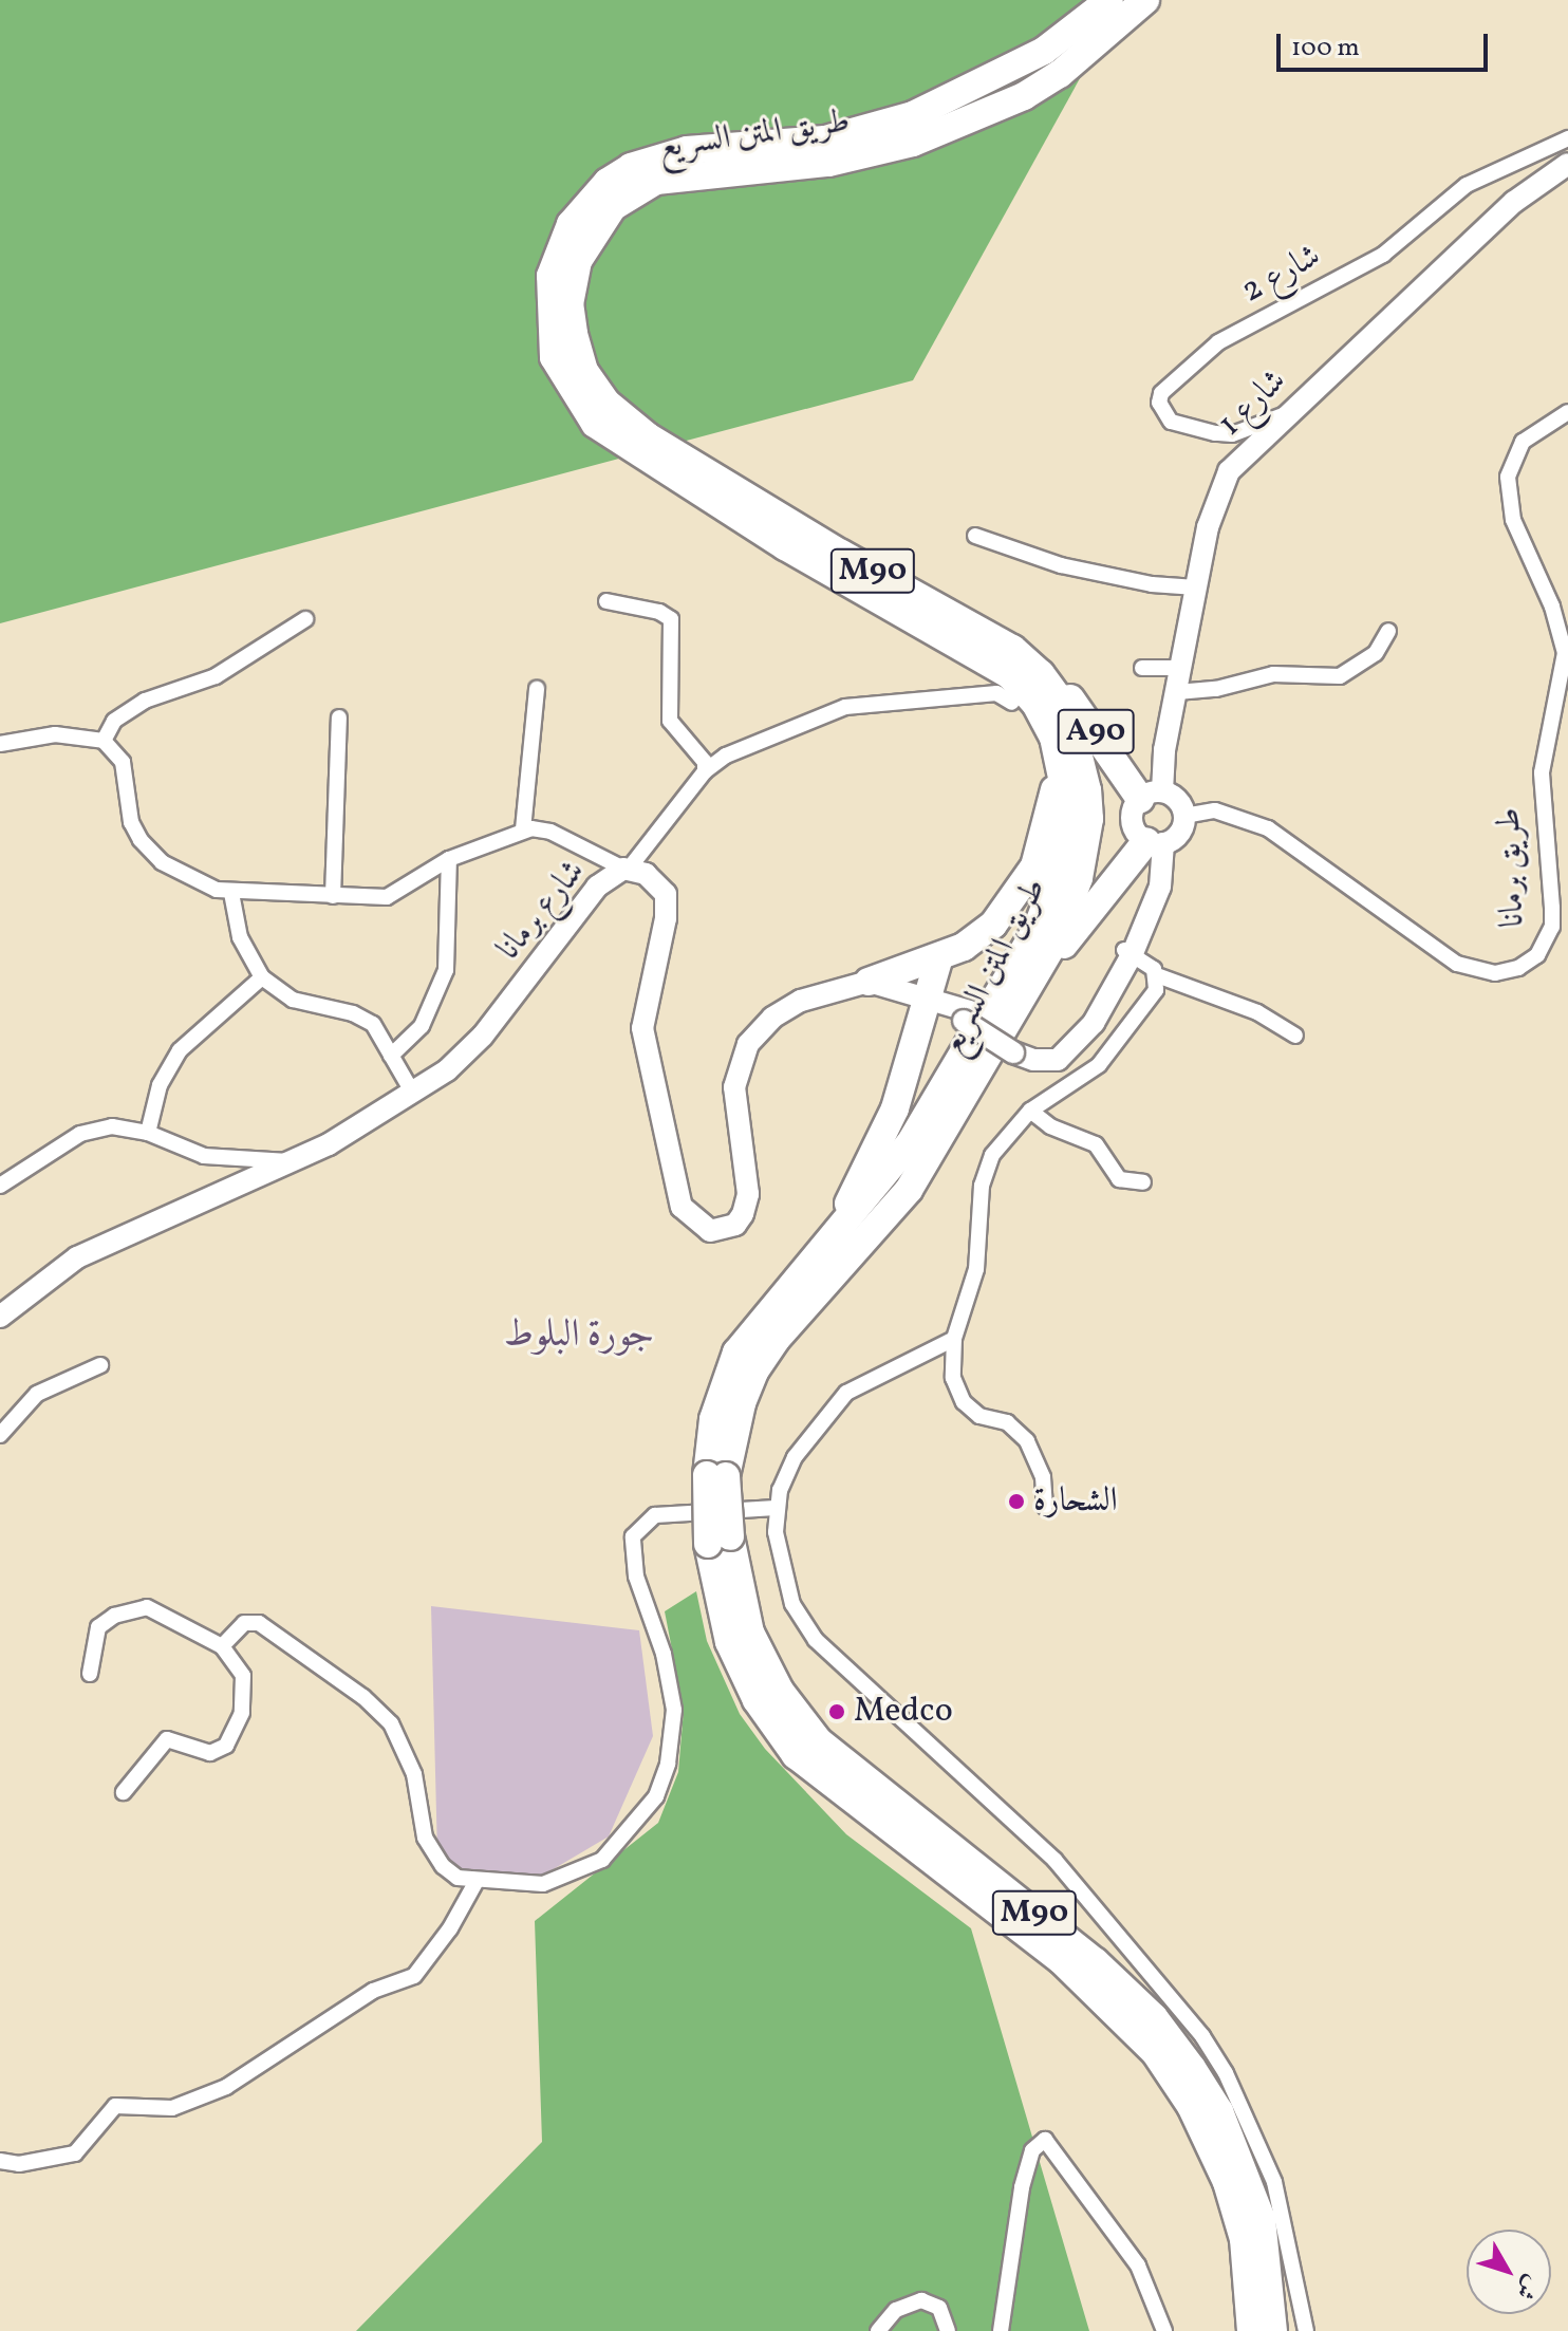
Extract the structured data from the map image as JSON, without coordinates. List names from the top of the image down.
{
  "streets": {
    "highway": ["طريق المتن السريع", "M90", "A90"],
    "street": [
      "شارع 2",
      "شارع 1",
      "طريق برمانا",
      "شارع برمانا"
    ]
  },
  "crossings": [
    ["طريق المتن السريع", "A90"],
    ["شارع 2", "شارع 1"],
    ["شارع 1", "A90"],
    ["شارع 1", "طريق برمانا"],
    ["A90", "طريق برمانا"]
  ],
  "districts": ["جورة البلوط"],
  "places": ["الشحارة", "Medco"],
  "scale_bar": "100 m",
  "north": "bottom right"
}
